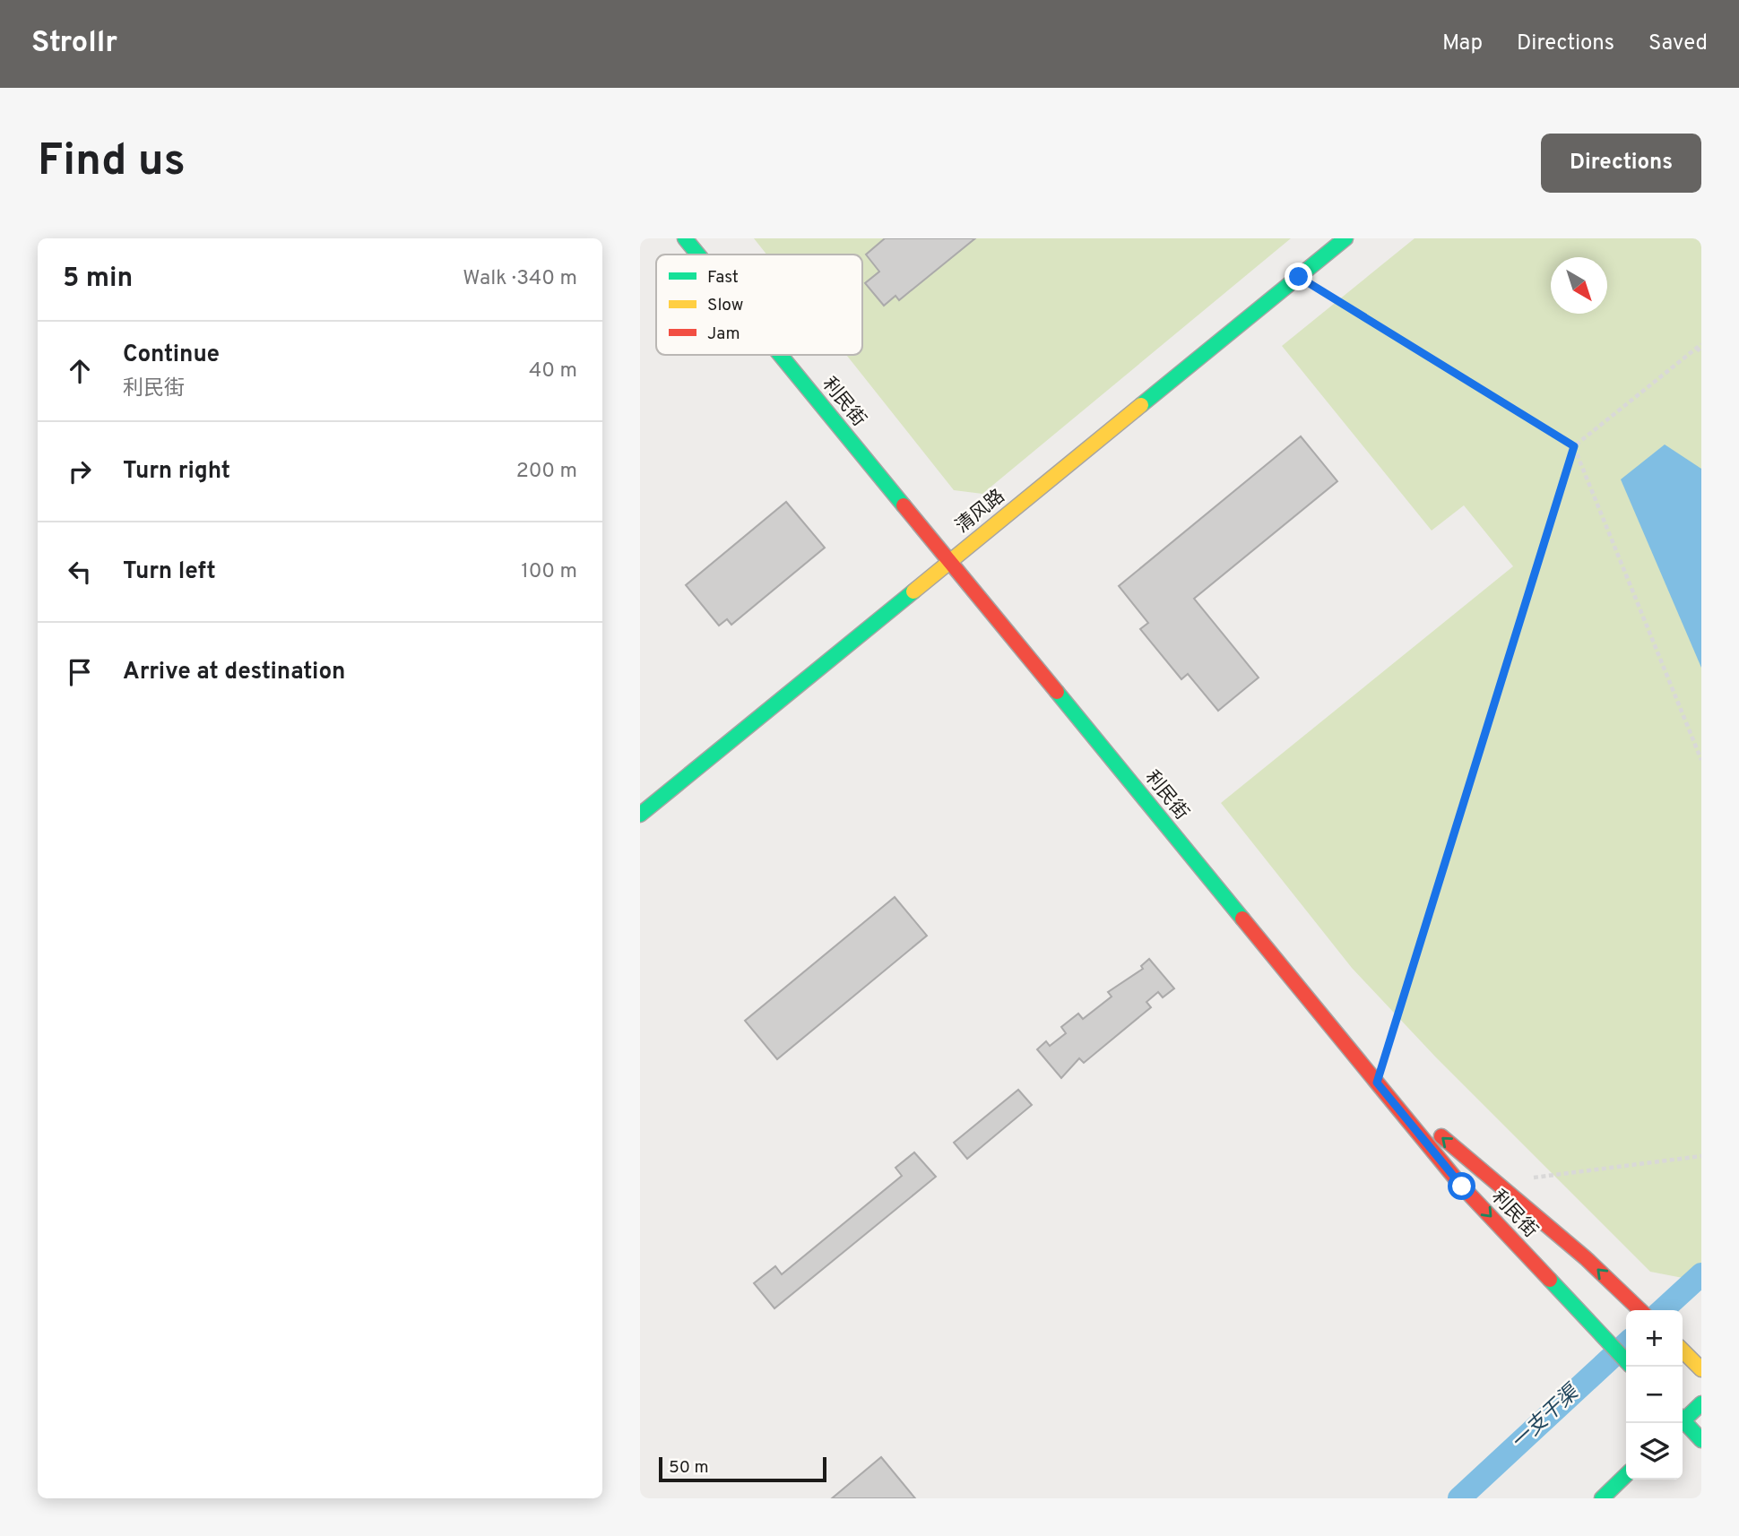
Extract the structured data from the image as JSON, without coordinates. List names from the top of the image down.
{
  "streets": {
    "street": ["利民街", "清风路"]
  },
  "crossings": [
    ["利民街", "清风路"]
  ],
  "water": ["一支干渠"],
  "legend": ["Fast", "Slow", "Jam"],
  "scale_bar": "50 m",
  "north": "bottom right",
  "page": {
    "header": "Strollr",
    "nav": ["Map", "Directions", "Saved"],
    "buttons": "Directions",
    "title": "Find us",
    "heading": ["5 min", "Walk · 340 m"],
    "list": [
      ["Continue", "利民街", "40 m"],
      ["Turn right", "200 m"],
      ["Turn left", "100 m"],
      "Arrive at destination"
    ],
    "map_buttons": ["+", "−"],
    "scale": "50 m"
  }
}
